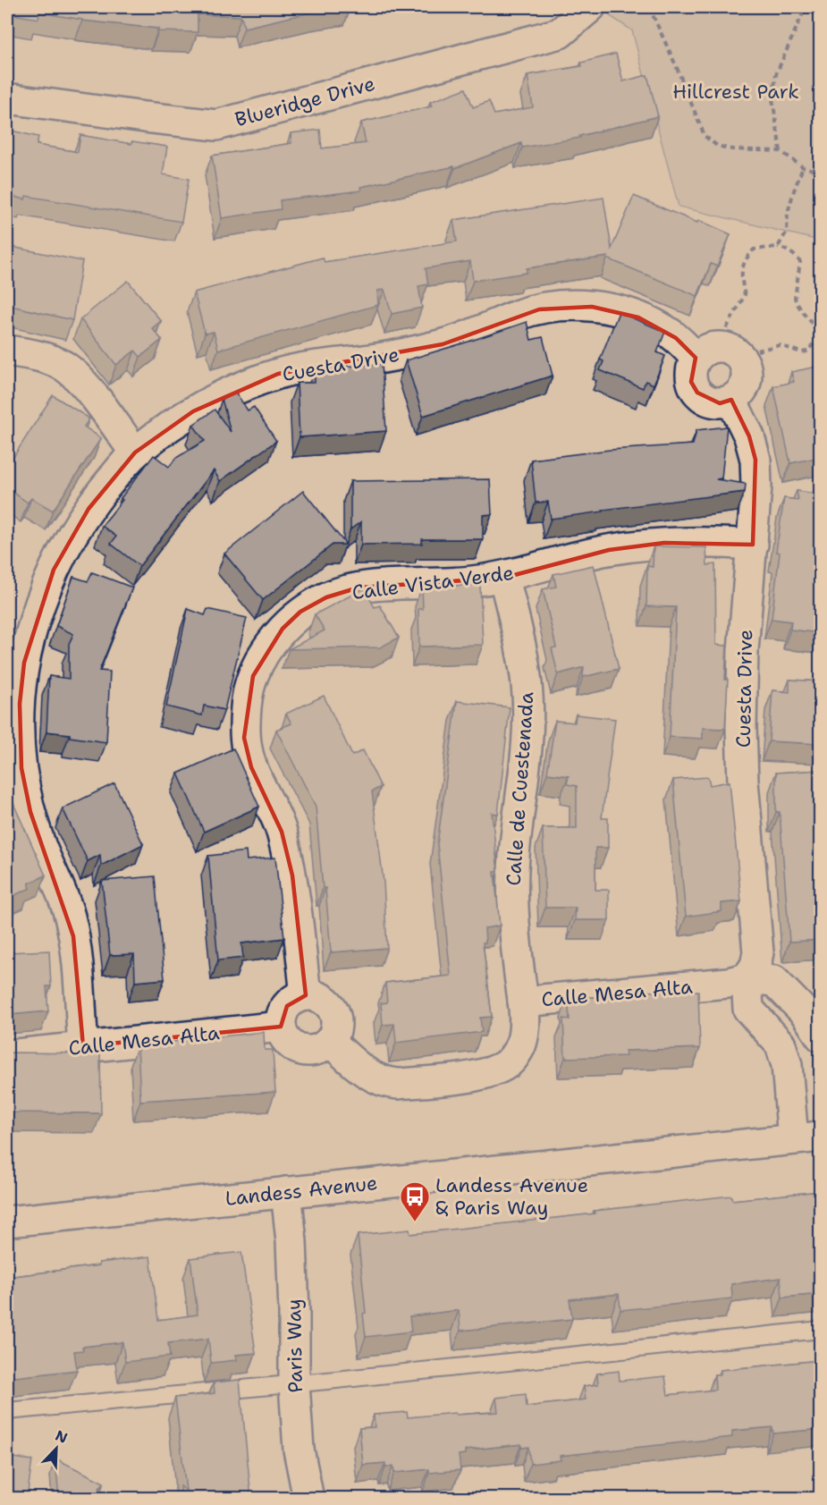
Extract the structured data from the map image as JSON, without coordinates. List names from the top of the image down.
{
  "streets": {
    "street": [
      "Blueridge Drive",
      "Cuesta Drive",
      "Calle Vista Verde",
      "Calle de Cuestenada",
      "Calle Mesa Alta",
      "Landess Avenue",
      "Paris Way"
    ]
  },
  "crossings": [
    ["Cuesta Drive", "Calle Vista Verde"],
    ["Cuesta Drive", "Calle Mesa Alta"],
    ["Cuesta Drive", "Landess Avenue"],
    ["Calle Vista Verde", "Calle de Cuestenada"],
    ["Calle Vista Verde", "Calle Mesa Alta"],
    ["Calle de Cuestenada", "Calle Mesa Alta"],
    ["Landess Avenue", "Paris Way"]
  ],
  "parks": ["Hillcrest Park"],
  "places": {
    "bus stop": ["Landess Avenue & Paris Way"]
  },
  "north": "top right"
}
